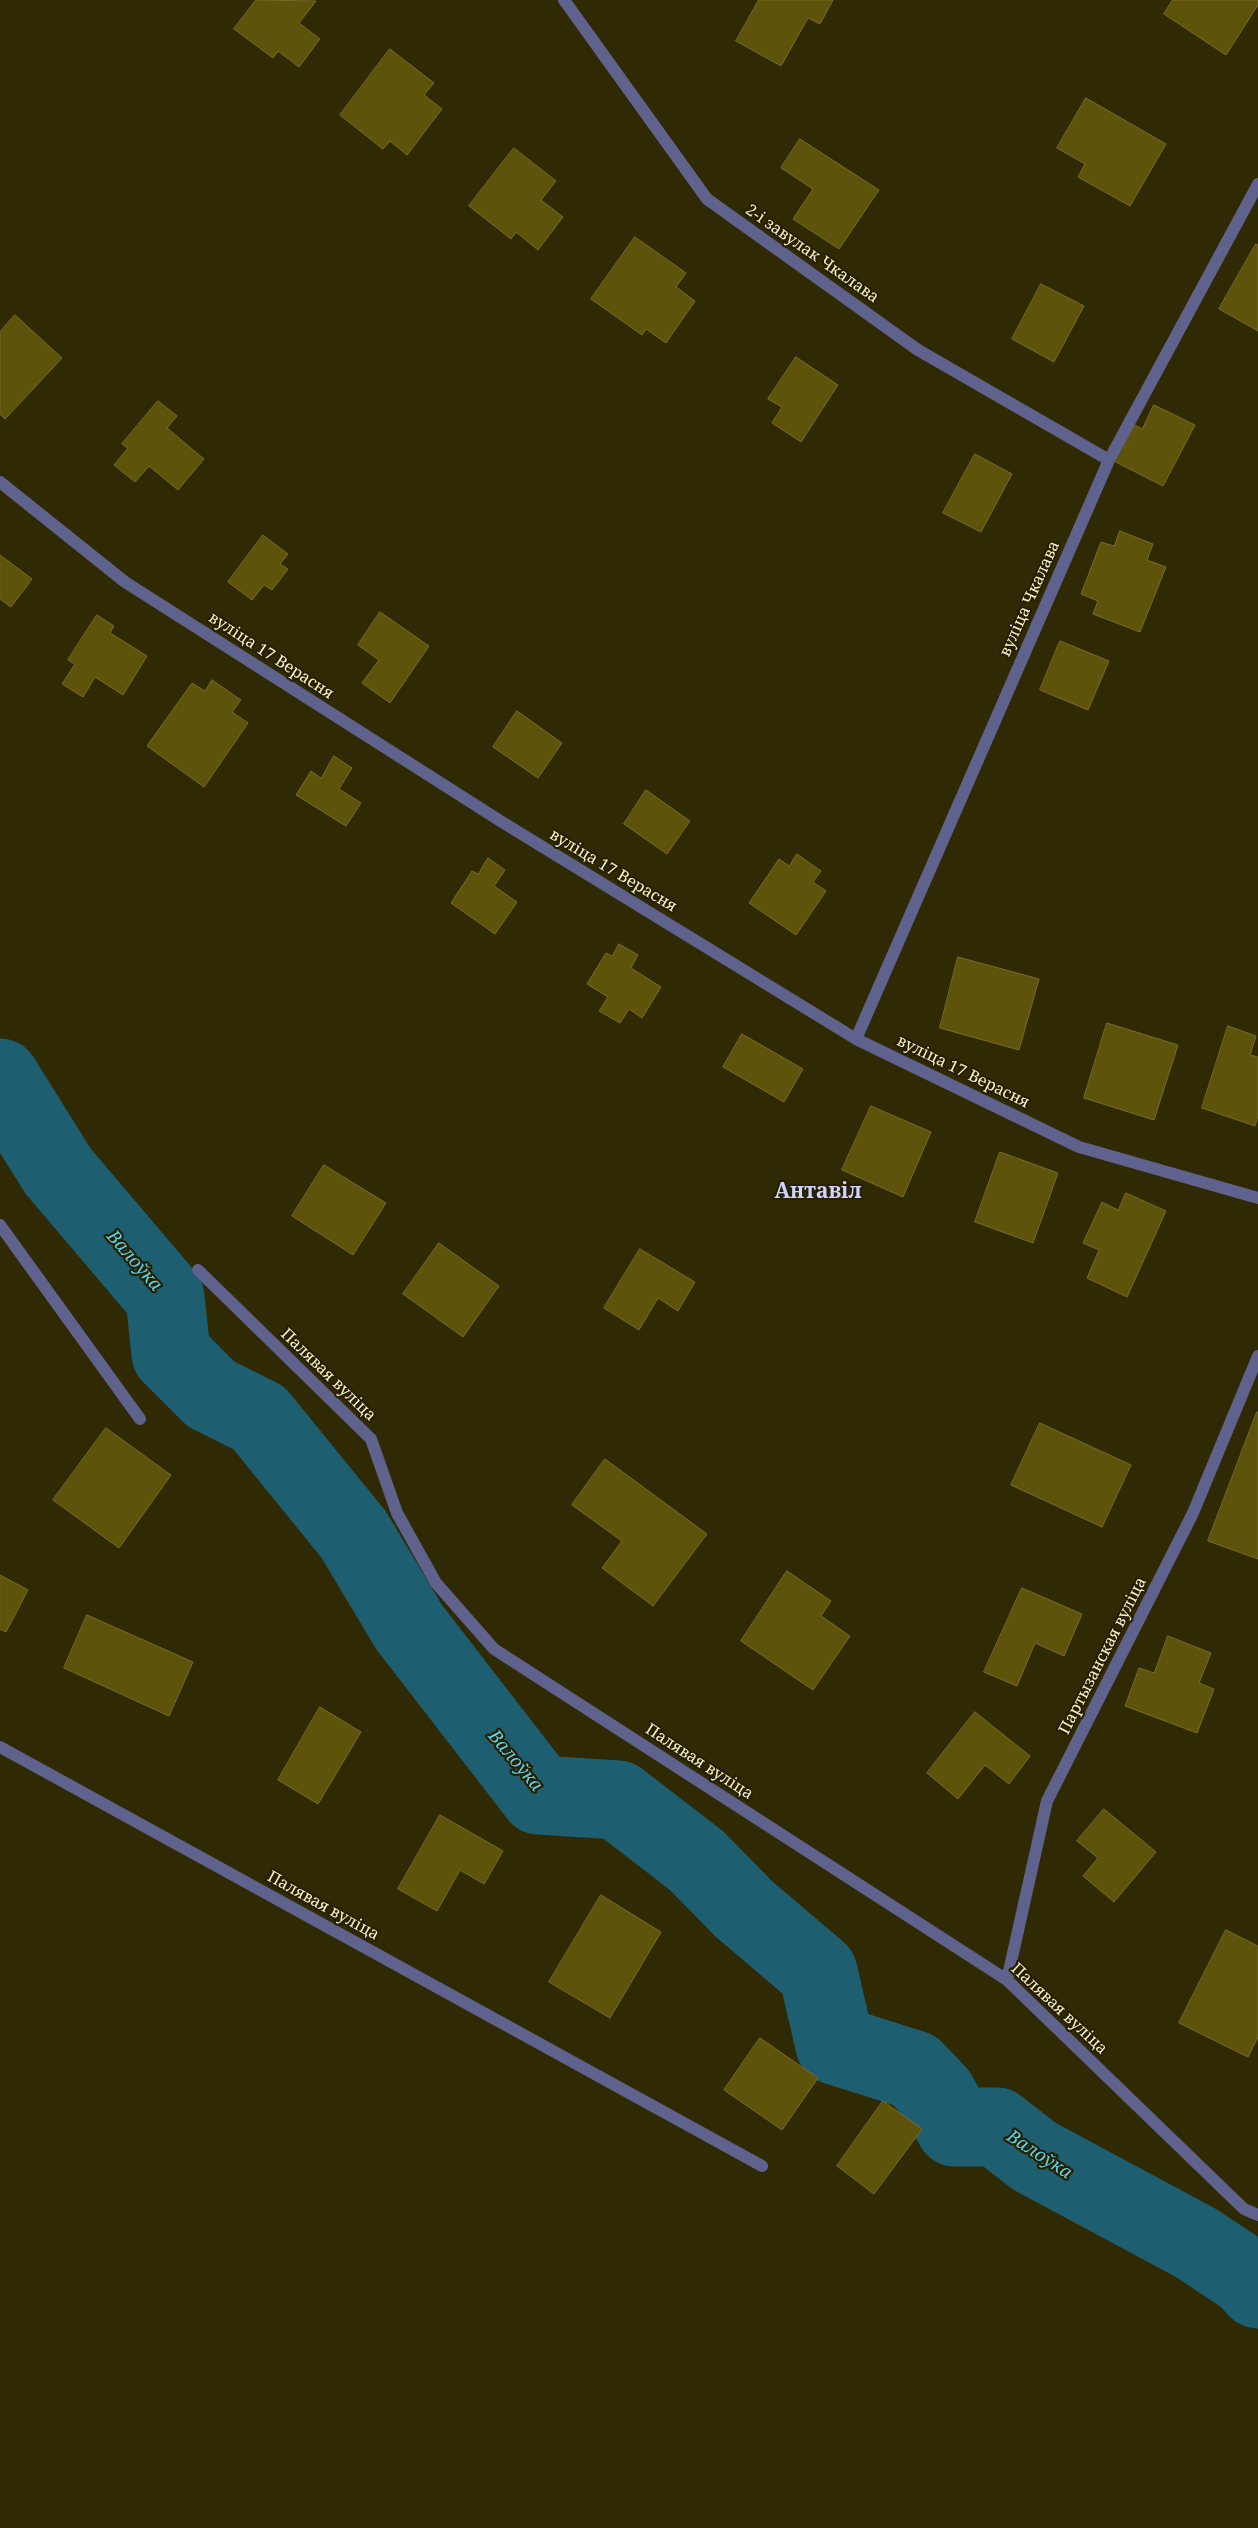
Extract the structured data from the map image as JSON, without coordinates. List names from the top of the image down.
{
  "streets": {
    "street": [
      "2-і завулак Чкалава",
      "вуліца Чкалава",
      "вуліца 17 Верасня",
      "Палявая вуліца",
      "Партызанская вуліца"
    ]
  },
  "crossings": [
    ["2-і завулак Чкалава", "вуліца Чкалава"],
    ["вуліца Чкалава", "вуліца 17 Верасня"],
    ["Палявая вуліца", "Партызанская вуліца"]
  ],
  "districts": ["Антавіл"],
  "water": ["Валоўка"]
}
